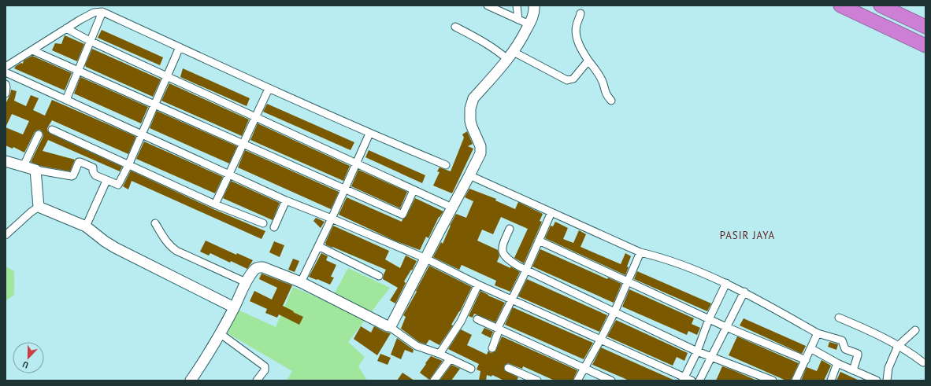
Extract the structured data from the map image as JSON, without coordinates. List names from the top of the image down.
{
  "districts": ["PASIR JAYA"],
  "north": "bottom"
}
